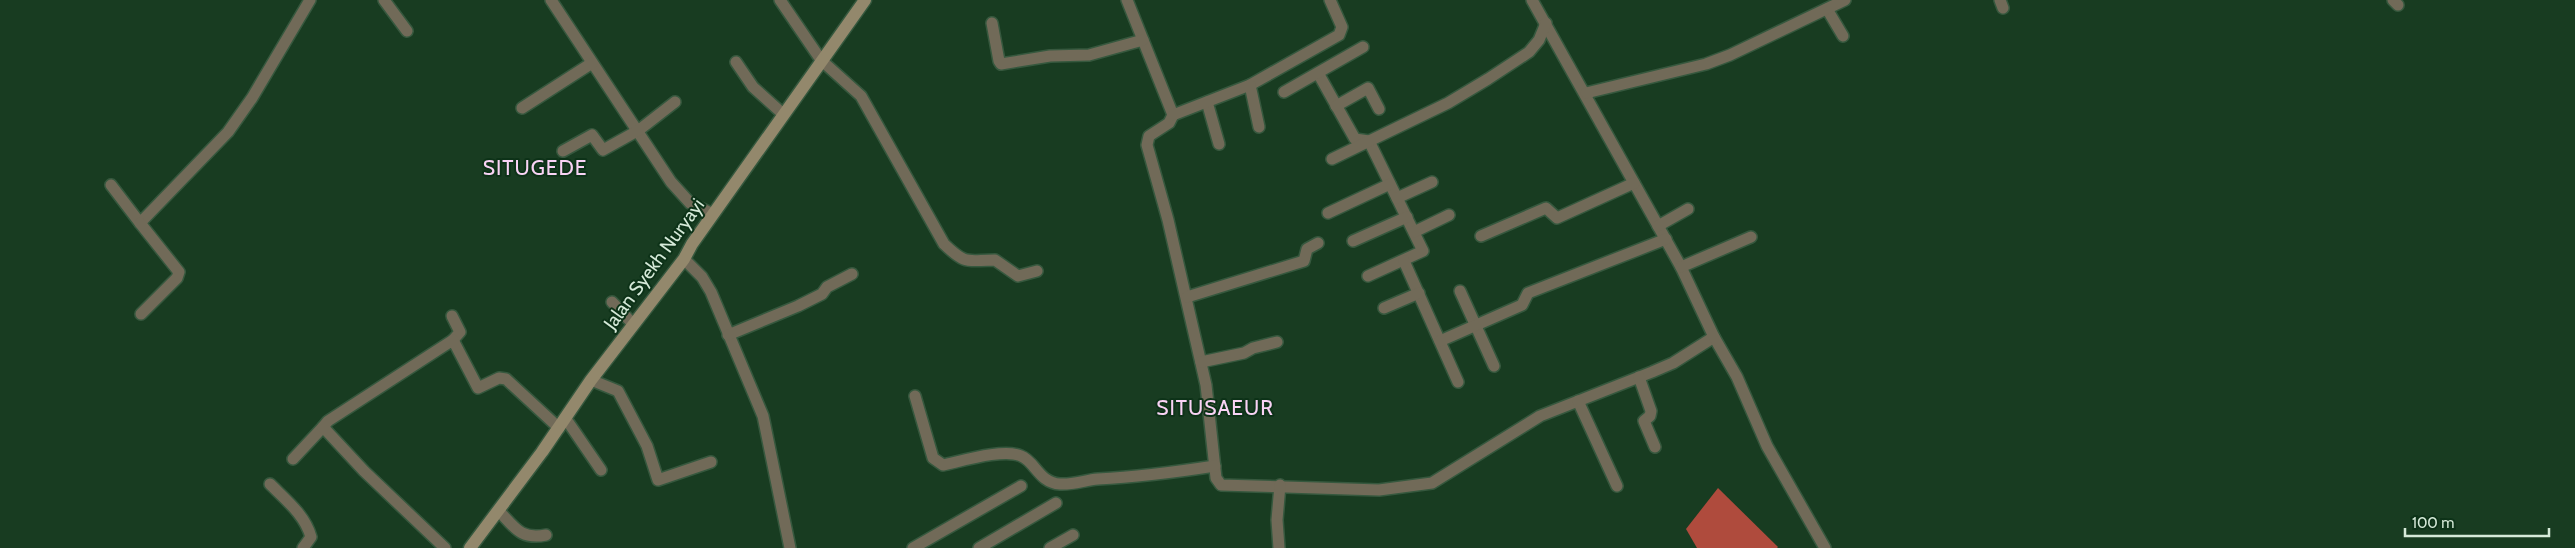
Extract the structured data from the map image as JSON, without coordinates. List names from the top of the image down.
{
  "streets": {
    "main road": ["Jalan Syekh Nuryayi"]
  },
  "districts": ["SITUGEDE", "SITUSAEUR"],
  "scale_bar": "100 m"
}
